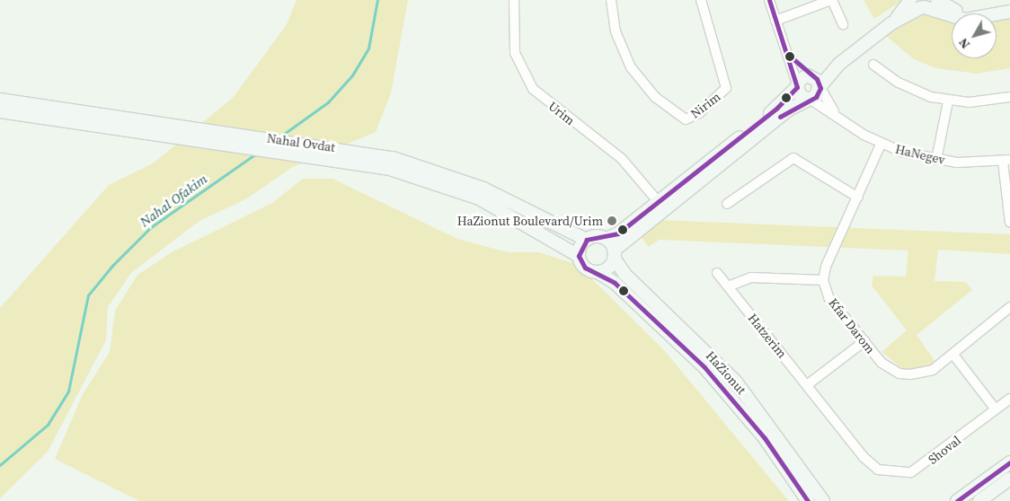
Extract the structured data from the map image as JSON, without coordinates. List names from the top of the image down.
{
  "streets": {
    "street": [
      "Nirim",
      "Urim",
      "Nahal Ovdat",
      "HaNegev",
      "Kfar Darom",
      "Hatzerim",
      "HaZionut",
      "Shoval"
    ]
  },
  "crossings": [
    ["Nahal Ovdat", "HaZionut"],
    ["Hatzerim", "Shoval"]
  ],
  "water": ["Nahal Ofakim"],
  "places": ["HaZionut Boulevard/Urim"],
  "north": "bottom left"
}
